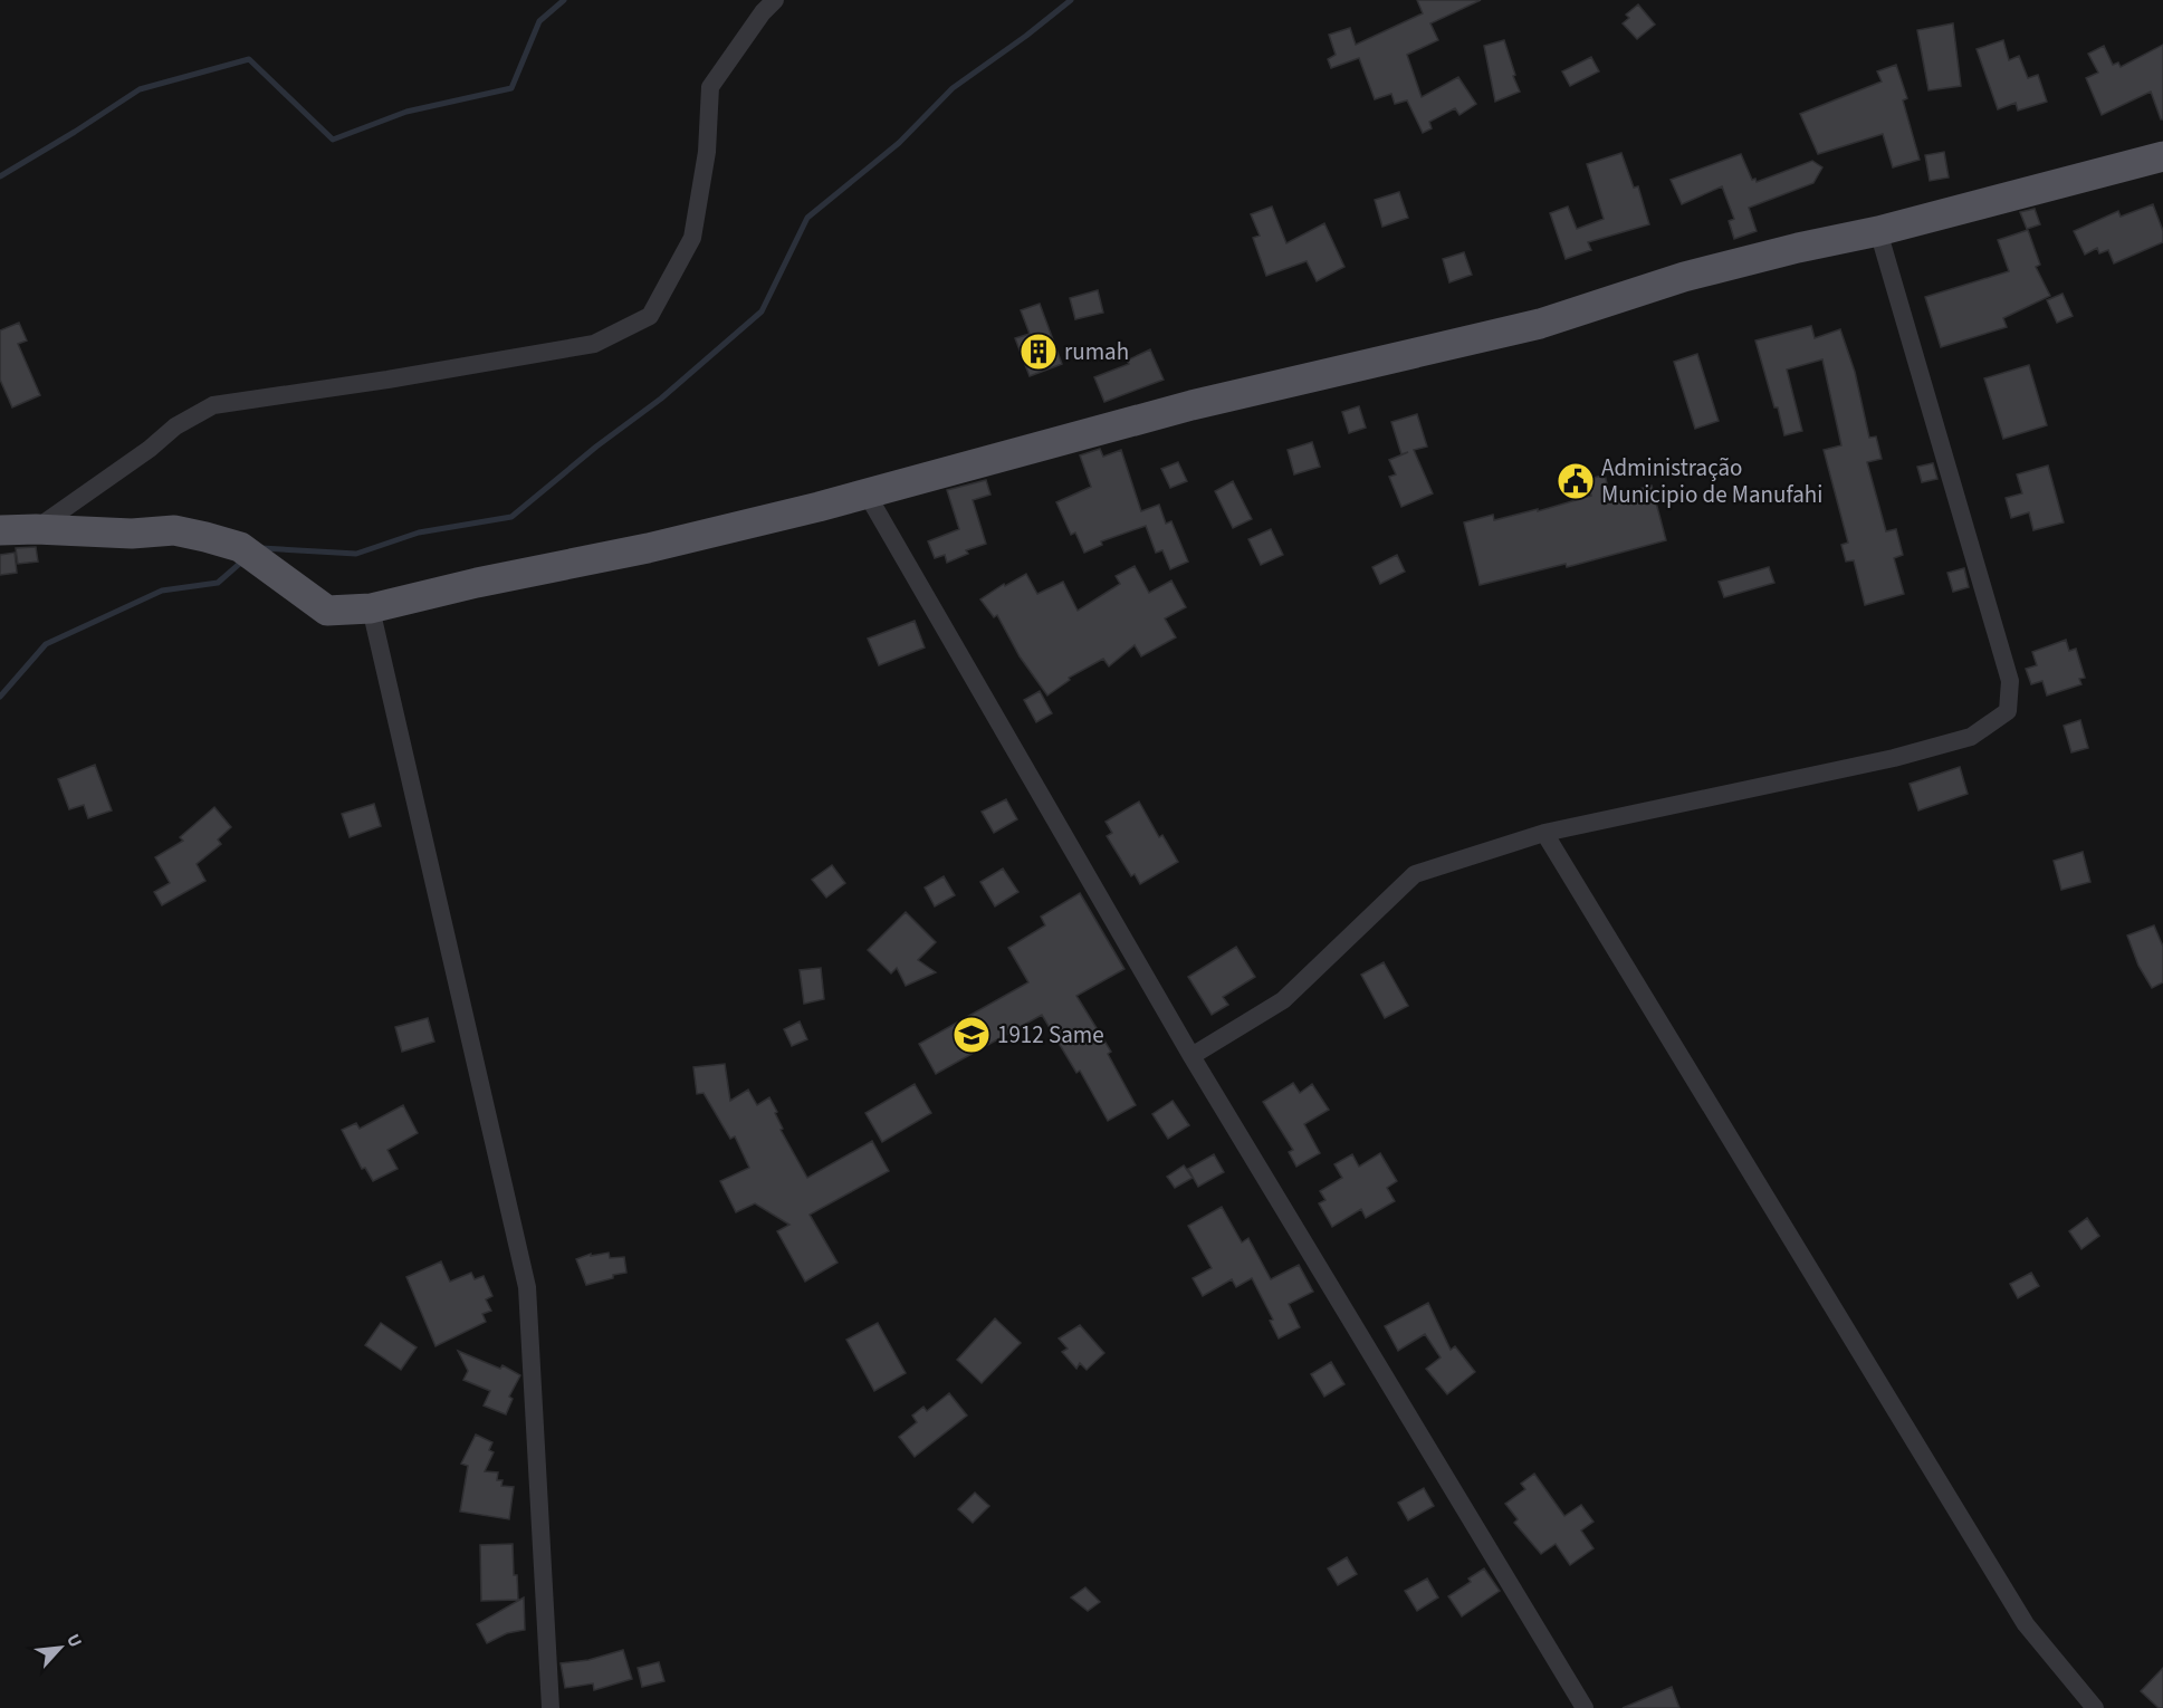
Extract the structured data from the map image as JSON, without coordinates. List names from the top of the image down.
{
  "places": {
    "building": ["rumah"],
    "public building": ["Administração Municipio de Manufahi"],
    "school or university": ["1912 Same"]
  },
  "north": "top right"
}
